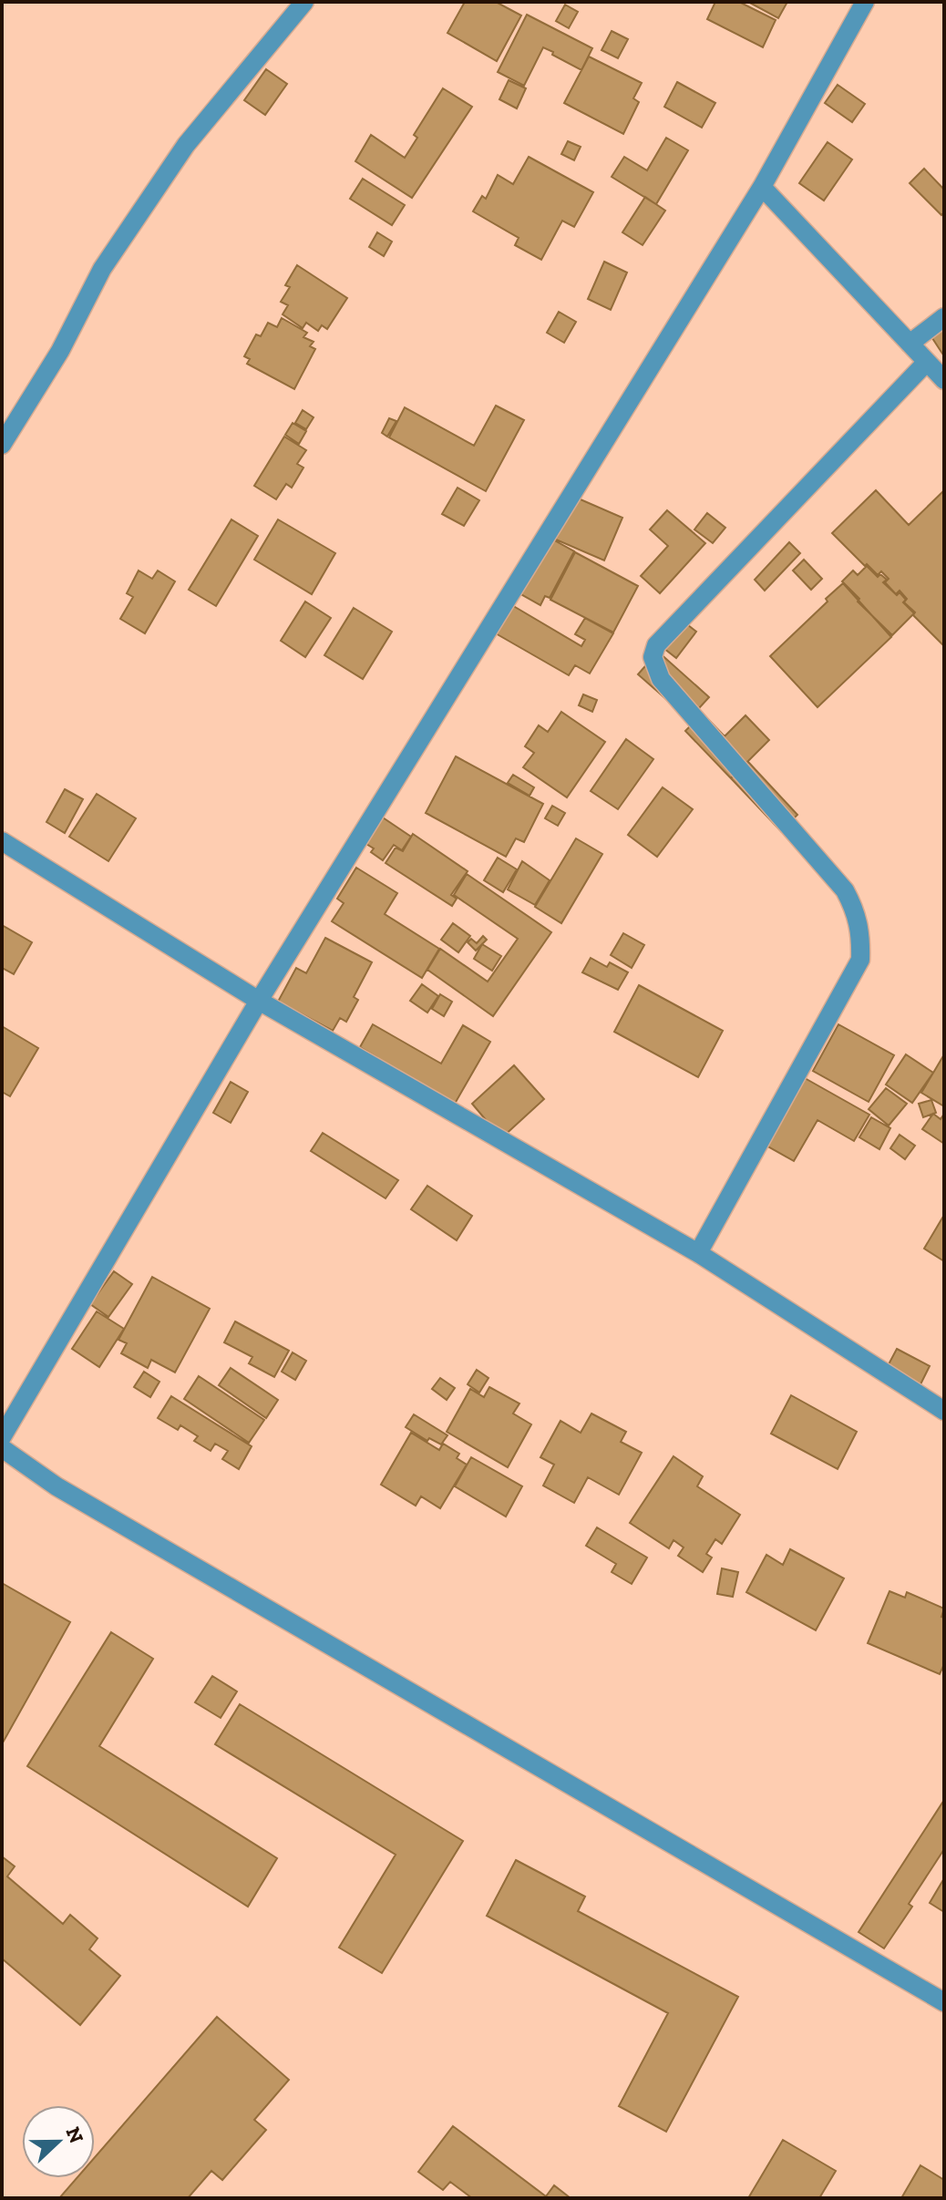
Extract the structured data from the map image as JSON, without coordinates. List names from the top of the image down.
{
  "north": "right"
}
